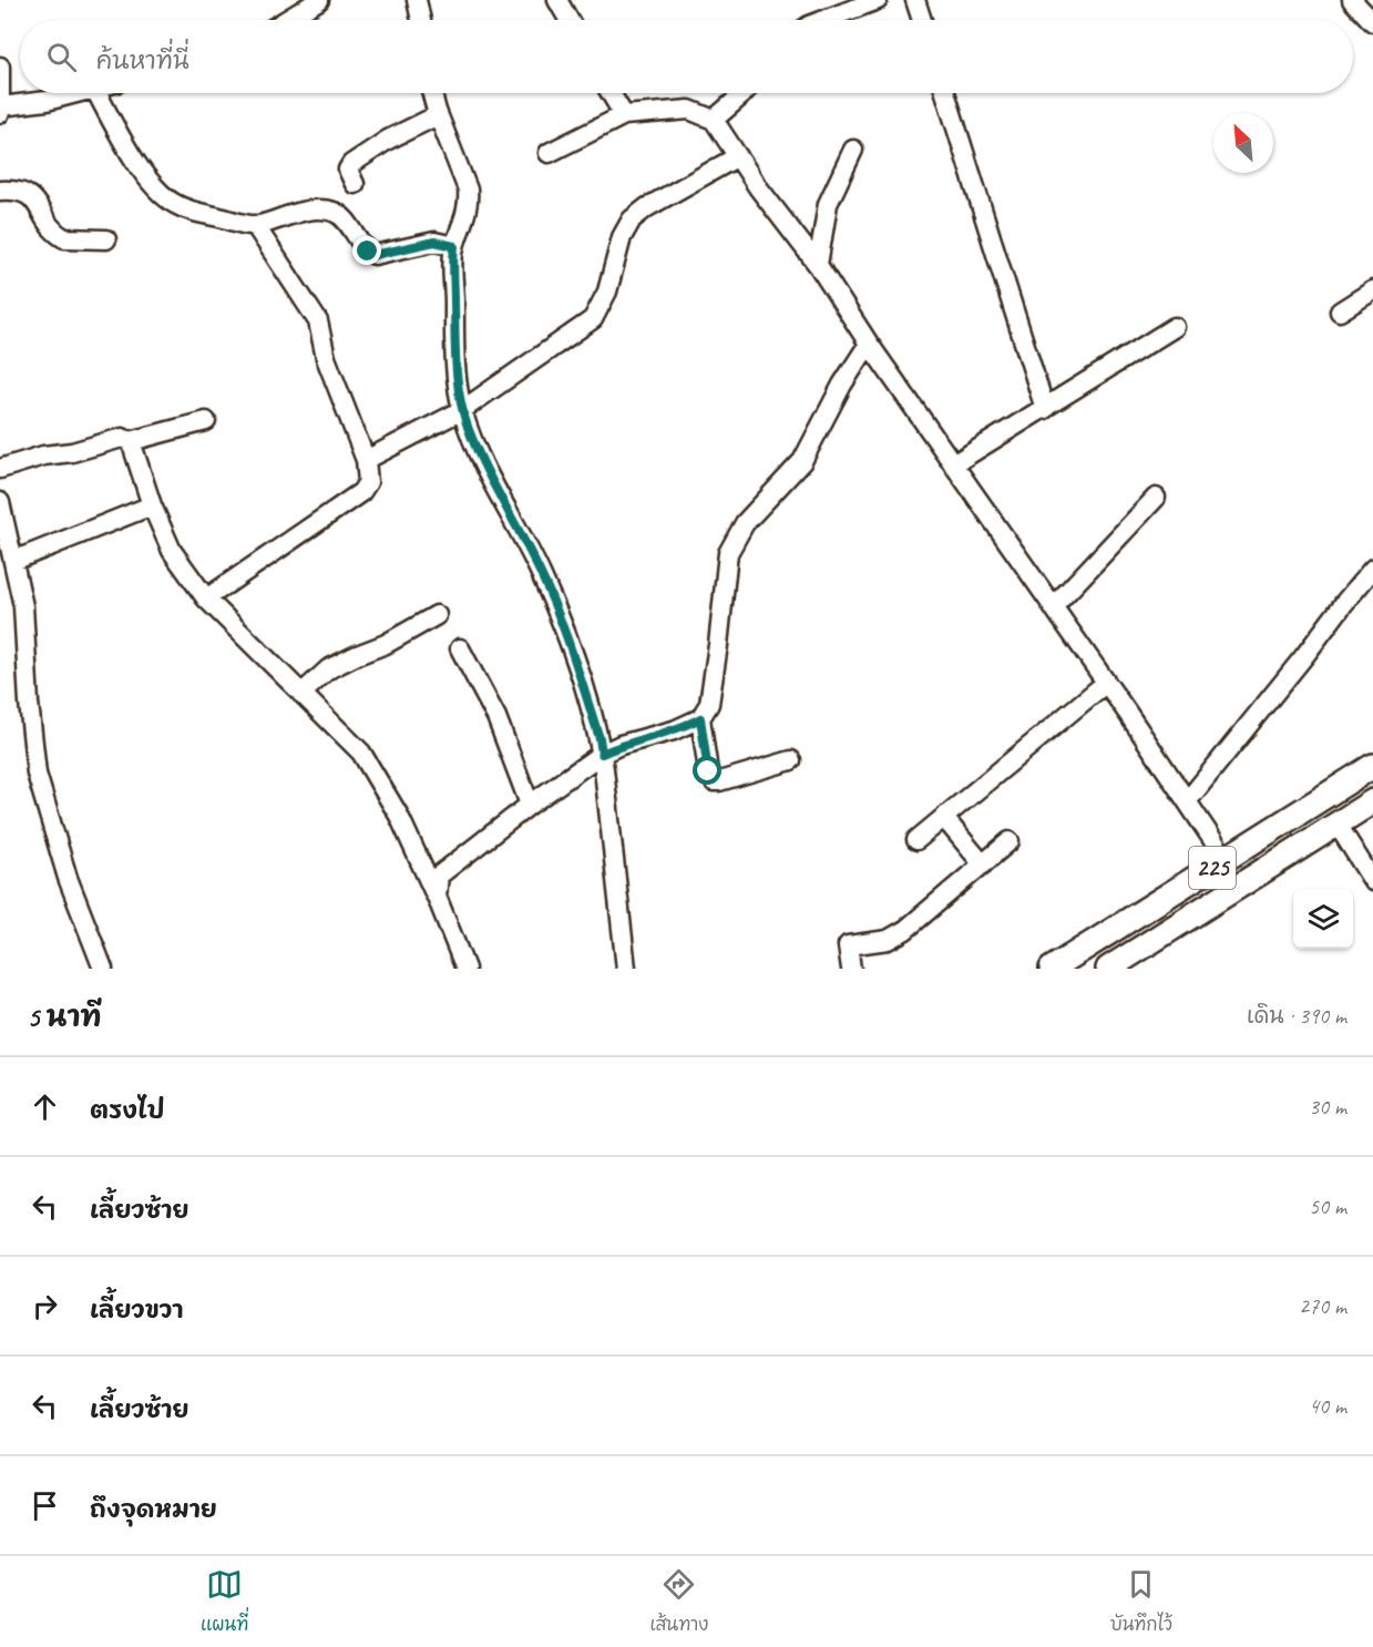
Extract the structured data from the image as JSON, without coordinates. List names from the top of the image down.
{
  "streets": {
    "main road": ["225"]
  },
  "north": "top left",
  "page": {
    "search": "ค้นหาที่นี่",
    "heading": ["5 นาที", "เดิน · 390 m"],
    "list": [
      ["ตรงไป", "30 m"],
      ["เลี้ยวซ้าย", "50 m"],
      ["เลี้ยวขวา", "270 m"],
      ["เลี้ยวซ้าย", "40 m"],
      "ถึงจุดหมาย"
    ],
    "nav": ["แผนที่", "เส้นทาง", "บันทึกไว้"]
  }
}
